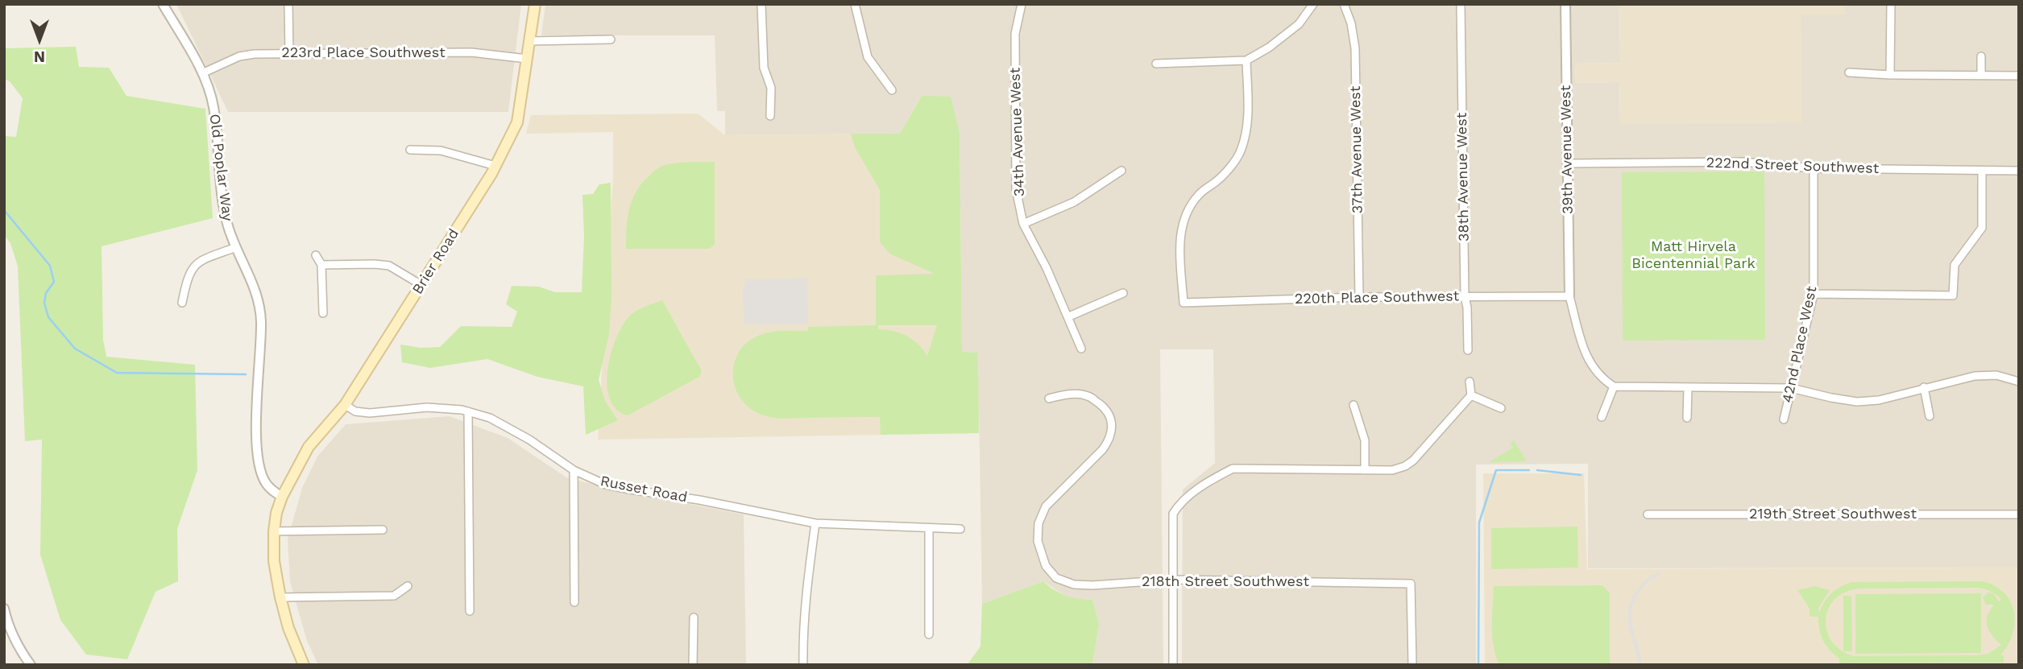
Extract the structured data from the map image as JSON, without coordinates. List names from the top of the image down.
{
  "streets": {
    "main road": ["Brier Road"],
    "street": [
      "223rd Place Southwest",
      "34th Avenue West",
      "37th Avenue West",
      "39th Avenue West",
      "222nd Street Southwest",
      "Old Poplar Way",
      "38th Avenue West",
      "220th Place Southwest",
      "42nd Place West",
      "Russet Road",
      "219th Street Southwest",
      "218th Street Southwest"
    ]
  },
  "crossings": [
    ["223rd Place Southwest", "Old Poplar Way"],
    ["223rd Place Southwest", "Brier Road"],
    ["37th Avenue West", "220th Place Southwest"],
    ["39th Avenue West", "222nd Street Southwest"],
    ["39th Avenue West", "220th Place Southwest"],
    ["222nd Street Southwest", "42nd Place West"],
    ["Old Poplar Way", "Brier Road"],
    ["38th Avenue West", "220th Place Southwest"],
    ["Brier Road", "Russet Road"]
  ],
  "parks": ["Matt Hirvela Bicentennial Park"],
  "north": "bottom"
}
